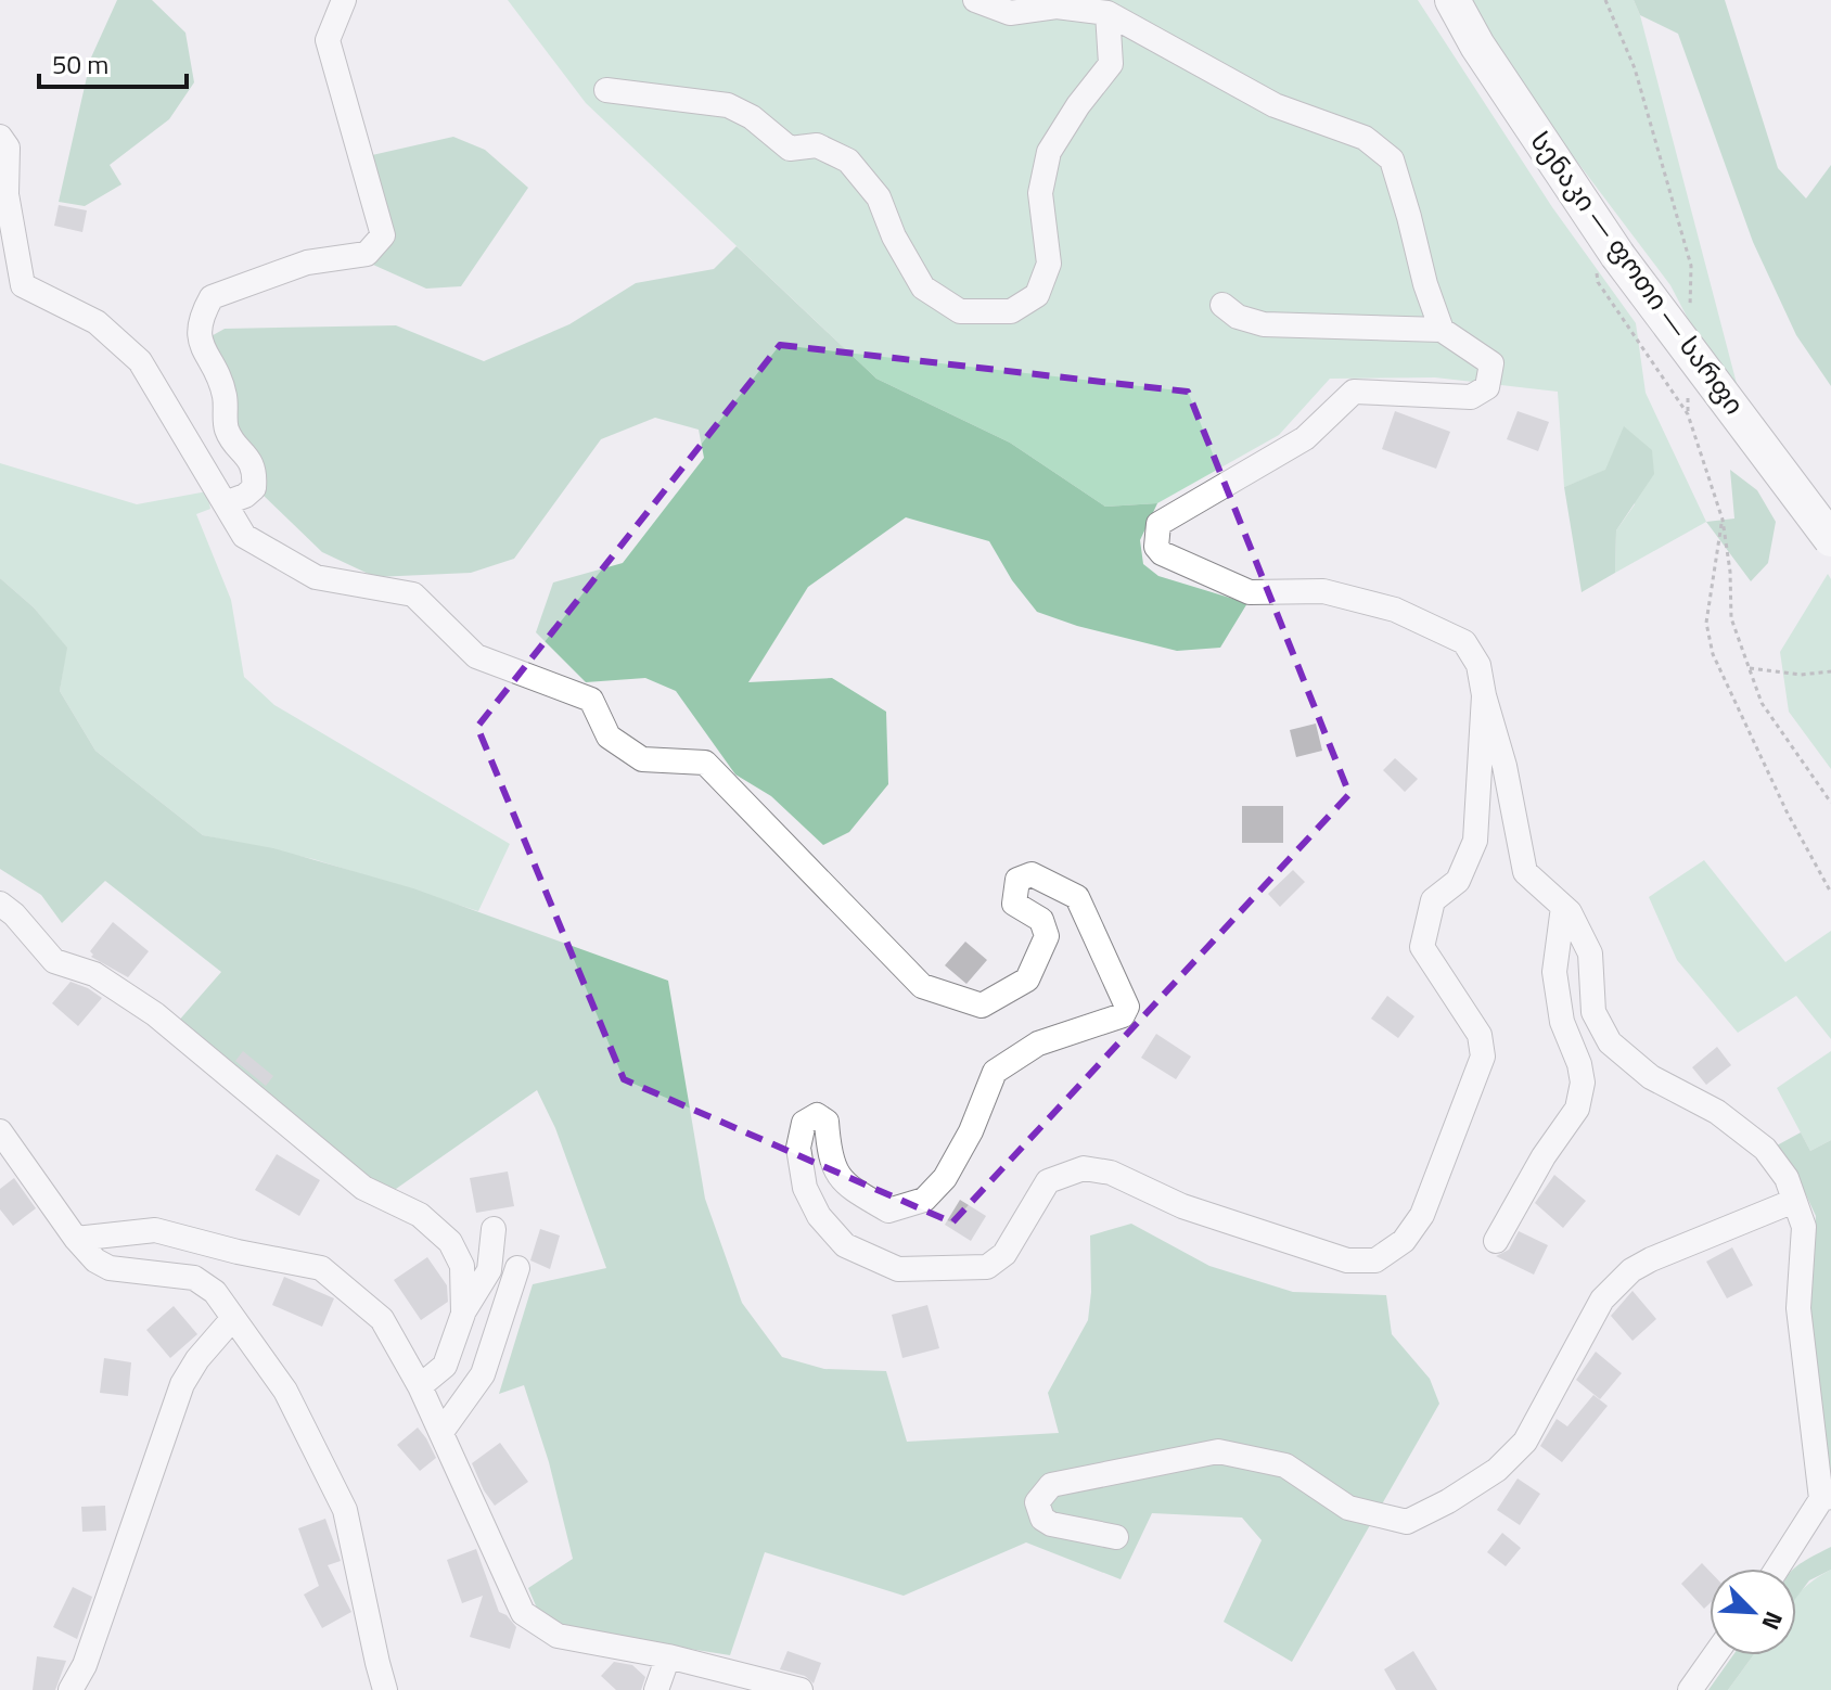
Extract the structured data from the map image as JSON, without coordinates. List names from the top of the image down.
{
  "streets": {
    "highway": ["სენაკი — ფოთი — სარფი"]
  },
  "scale_bar": "50 m",
  "north": "bottom right"
}
